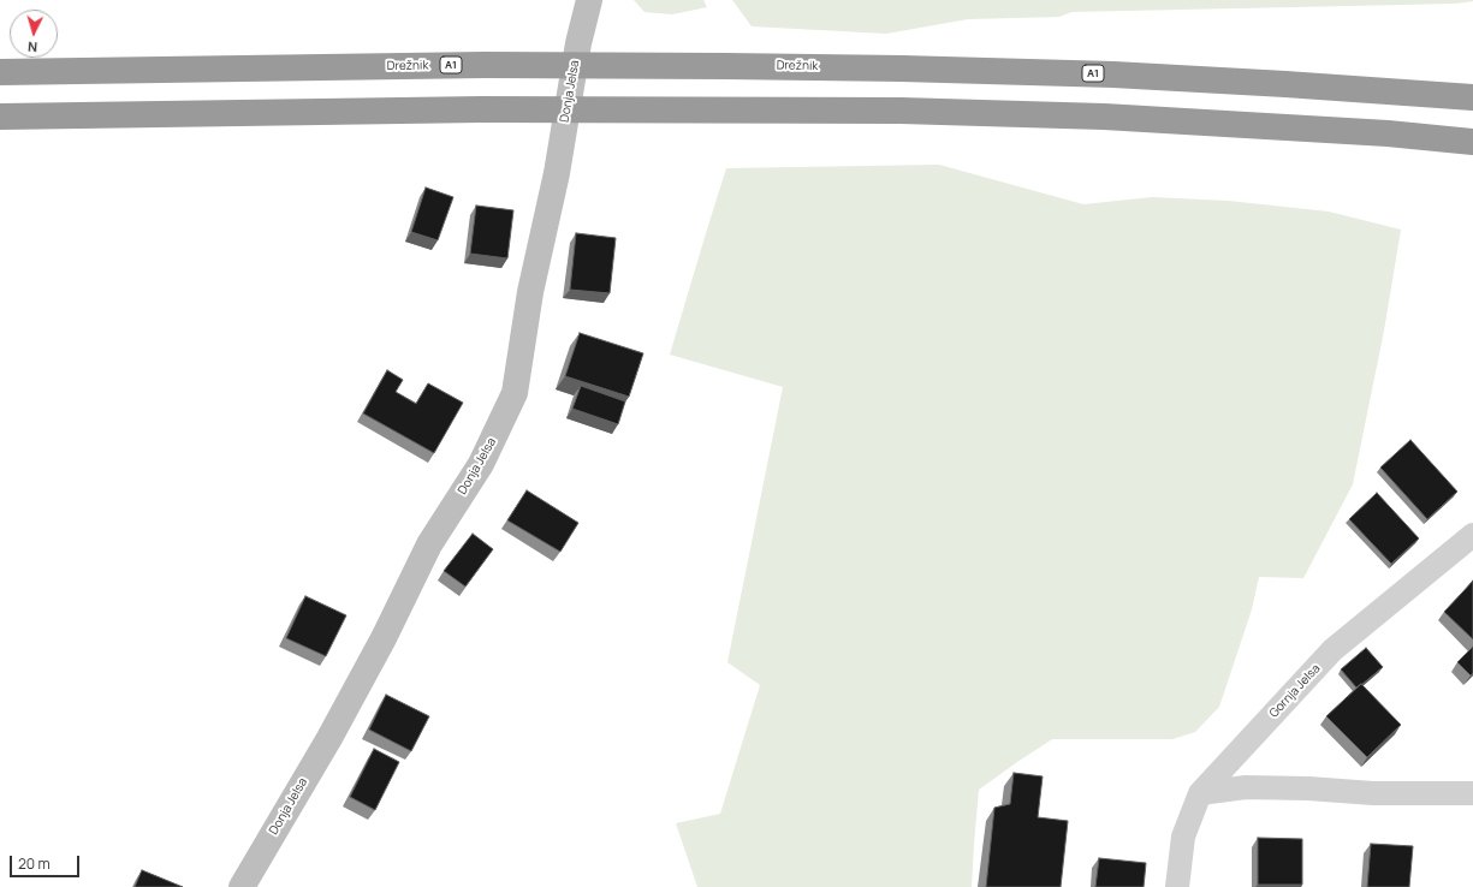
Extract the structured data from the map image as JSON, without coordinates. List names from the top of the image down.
{
  "streets": {
    "highway": ["A1", "Drežnik"],
    "main road": ["Donja Jelsa"],
    "street": ["Gornja Jelsa"]
  },
  "scale_bar": "20 m",
  "north": "bottom"
}
